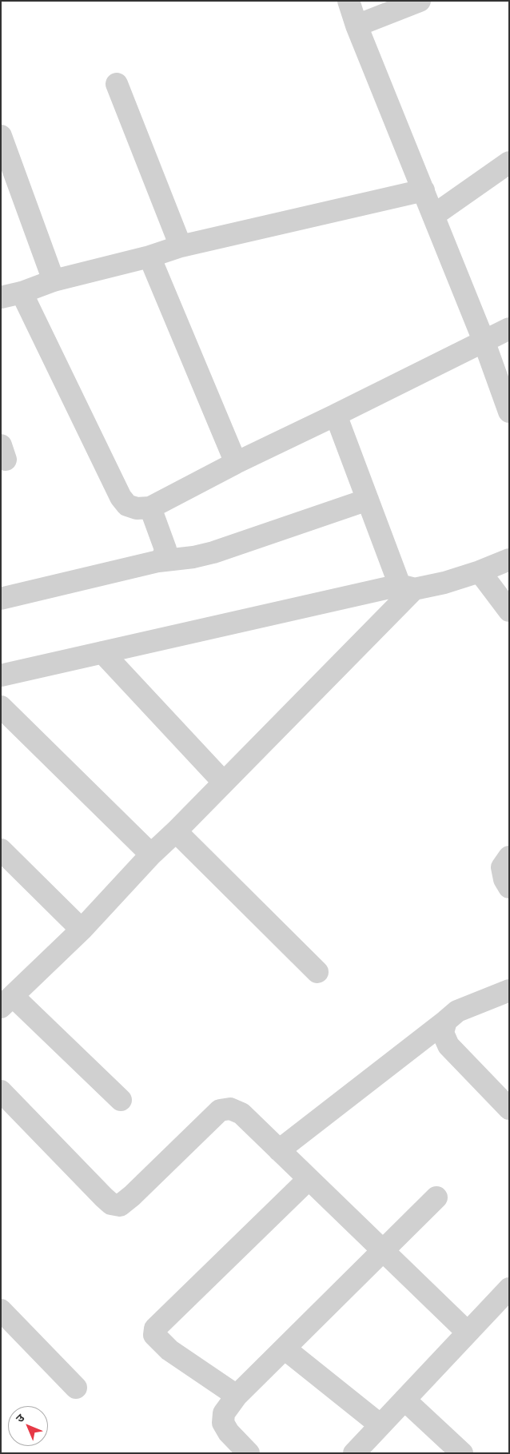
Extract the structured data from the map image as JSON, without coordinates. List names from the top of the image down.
{
  "north": "top left"
}
